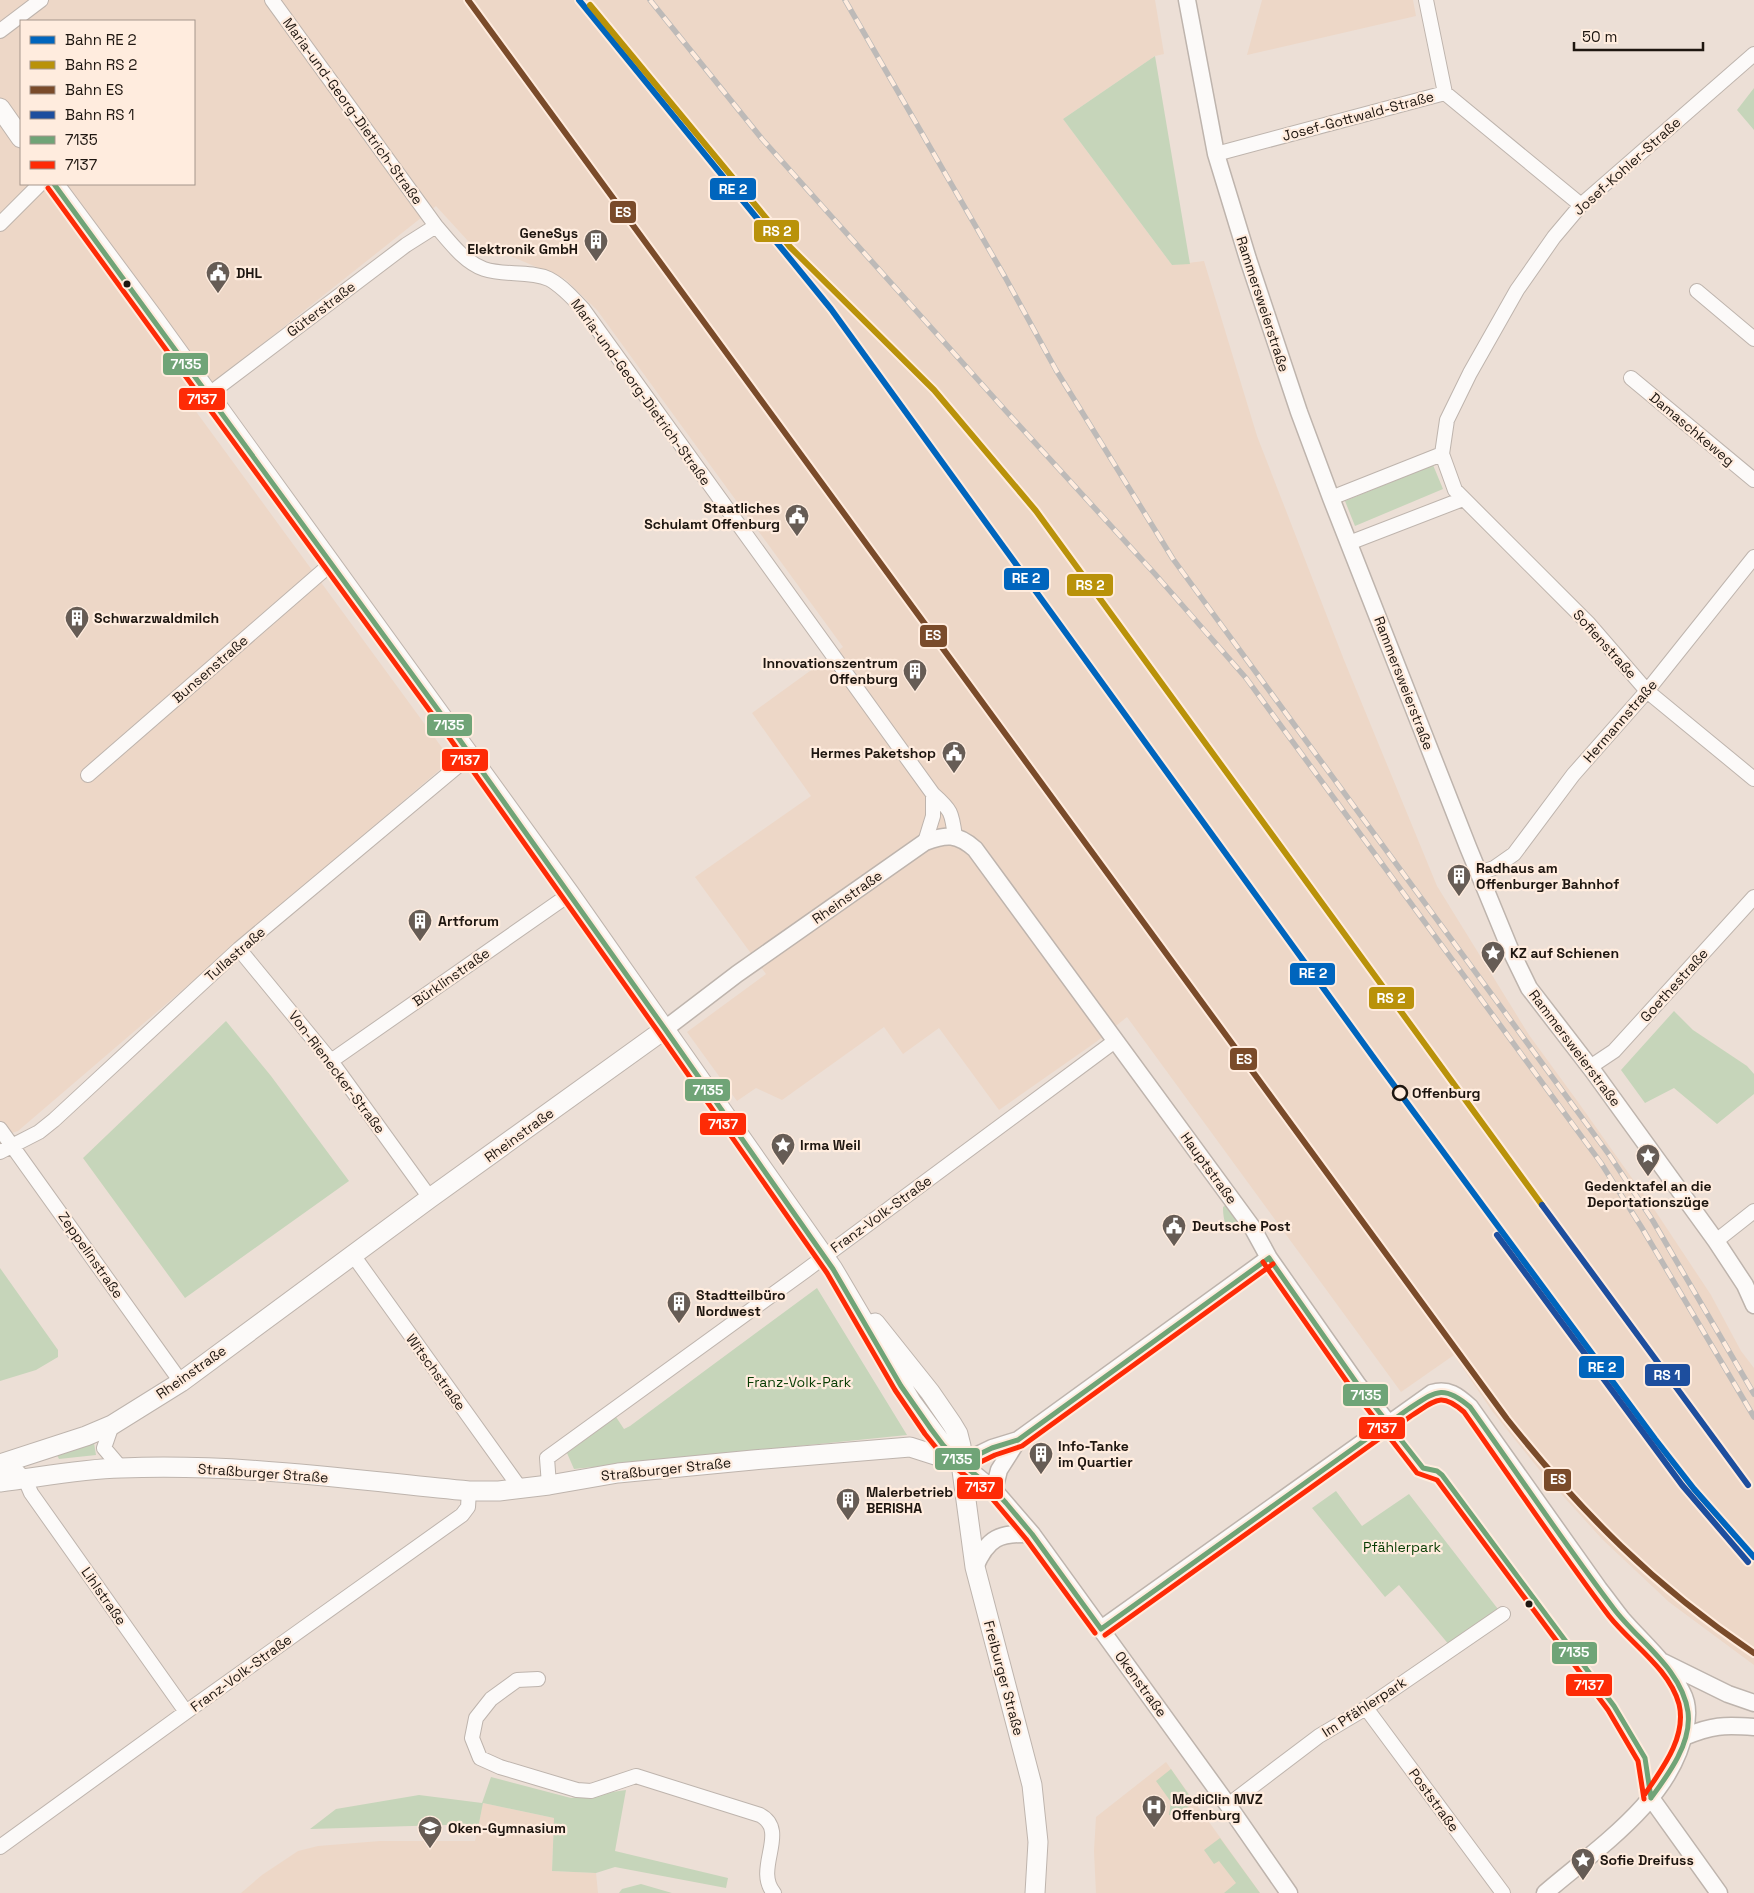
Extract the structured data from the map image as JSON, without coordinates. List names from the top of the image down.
{
  "streets": {
    "main road": [
      "Rheinstraße",
      "Straßburger Straße",
      "Freiburger Straße",
      "Okenstraße"
    ],
    "street": [
      "Maria-und-Georg-Dietrich-Straße",
      "Josef-Gottwald-Straße",
      "Josef-Kohler-Straße",
      "Rammersweierstraße",
      "Güterstraße",
      "Damaschkeweg",
      "Sofienstraße",
      "Bunsenstraße",
      "Hermannstraße",
      "Tullastraße",
      "Bürklinstraße",
      "Goethestraße",
      "Von-Rienecker-Straße",
      "Hauptstraße",
      "Franz-Volk-Straße",
      "Zeppelinstraße",
      "Witschstraße",
      "Lihlstraße",
      "Im Pfählerpark",
      "Poststraße"
    ]
  },
  "crossings": [
    ["Maria-und-Georg-Dietrich-Straße", "Güterstraße"],
    ["Maria-und-Georg-Dietrich-Straße", "Hauptstraße"],
    ["Josef-Gottwald-Straße", "Josef-Kohler-Straße"],
    ["Josef-Gottwald-Straße", "Rammersweierstraße"],
    ["Josef-Kohler-Straße", "Sofienstraße"],
    ["Rammersweierstraße", "Hermannstraße"],
    ["Rammersweierstraße", "Goethestraße"],
    ["Güterstraße", "Okenstraße"],
    ["Sofienstraße", "Hermannstraße"],
    ["Bunsenstraße", "Okenstraße"],
    ["Rheinstraße", "Von-Rienecker-Straße"],
    ["Rheinstraße", "Zeppelinstraße"],
    ["Rheinstraße", "Witschstraße"],
    ["Rheinstraße", "Lihlstraße"],
    ["Rheinstraße", "Okenstraße"],
    ["Tullastraße", "Von-Rienecker-Straße"],
    ["Tullastraße", "Zeppelinstraße"],
    ["Tullastraße", "Okenstraße"],
    ["Bürklinstraße", "Von-Rienecker-Straße"],
    ["Bürklinstraße", "Okenstraße"],
    ["Hauptstraße", "Franz-Volk-Straße"],
    ["Franz-Volk-Straße", "Straßburger Straße"],
    ["Franz-Volk-Straße", "Lihlstraße"],
    ["Franz-Volk-Straße", "Okenstraße"],
    ["Witschstraße", "Straßburger Straße"],
    ["Straßburger Straße", "Lihlstraße"],
    ["Straßburger Straße", "Freiburger Straße"],
    ["Straßburger Straße", "Okenstraße"],
    ["Freiburger Straße", "Okenstraße"],
    ["Okenstraße", "Im Pfählerpark"],
    ["Im Pfählerpark", "Poststraße"]
  ],
  "parks": ["Franz-Volk-Park", "Pfählerpark"],
  "places": {
    "building": [
      "GeneSys Elektronik GmbH",
      "Schwarzwaldmilch",
      "Innovationszentrum Offenburg",
      "Radhaus am Offenburger Bahnhof",
      "Artforum",
      "Stadtteilbüro Nordwest",
      "Info-Tanke im Quartier",
      "Malerbetrieb BERISHA"
    ],
    "public building": [
      "DHL",
      "Staatliches Schulamt Offenburg",
      "Hermes Paketshop",
      "Deutsche Post"
    ],
    "place": [
      "KZ auf Schienen",
      "Irma Weil",
      "Gedenktafel an die Deportationszüge",
      "Sofie Dreifuss"
    ],
    "other": ["Offenburg"],
    "hospital": ["MediClin MVZ Offenburg"],
    "school or university": ["Oken-Gymnasium"]
  },
  "lines": ["rail line ES", "transit line 7135", "transit line 7137"],
  "legend": [
    "Bahn RE 2",
    "Bahn RS 2",
    "Bahn ES",
    "Bahn RS 1",
    "7135",
    "7137"
  ],
  "scale_bar": "50 m"
}
